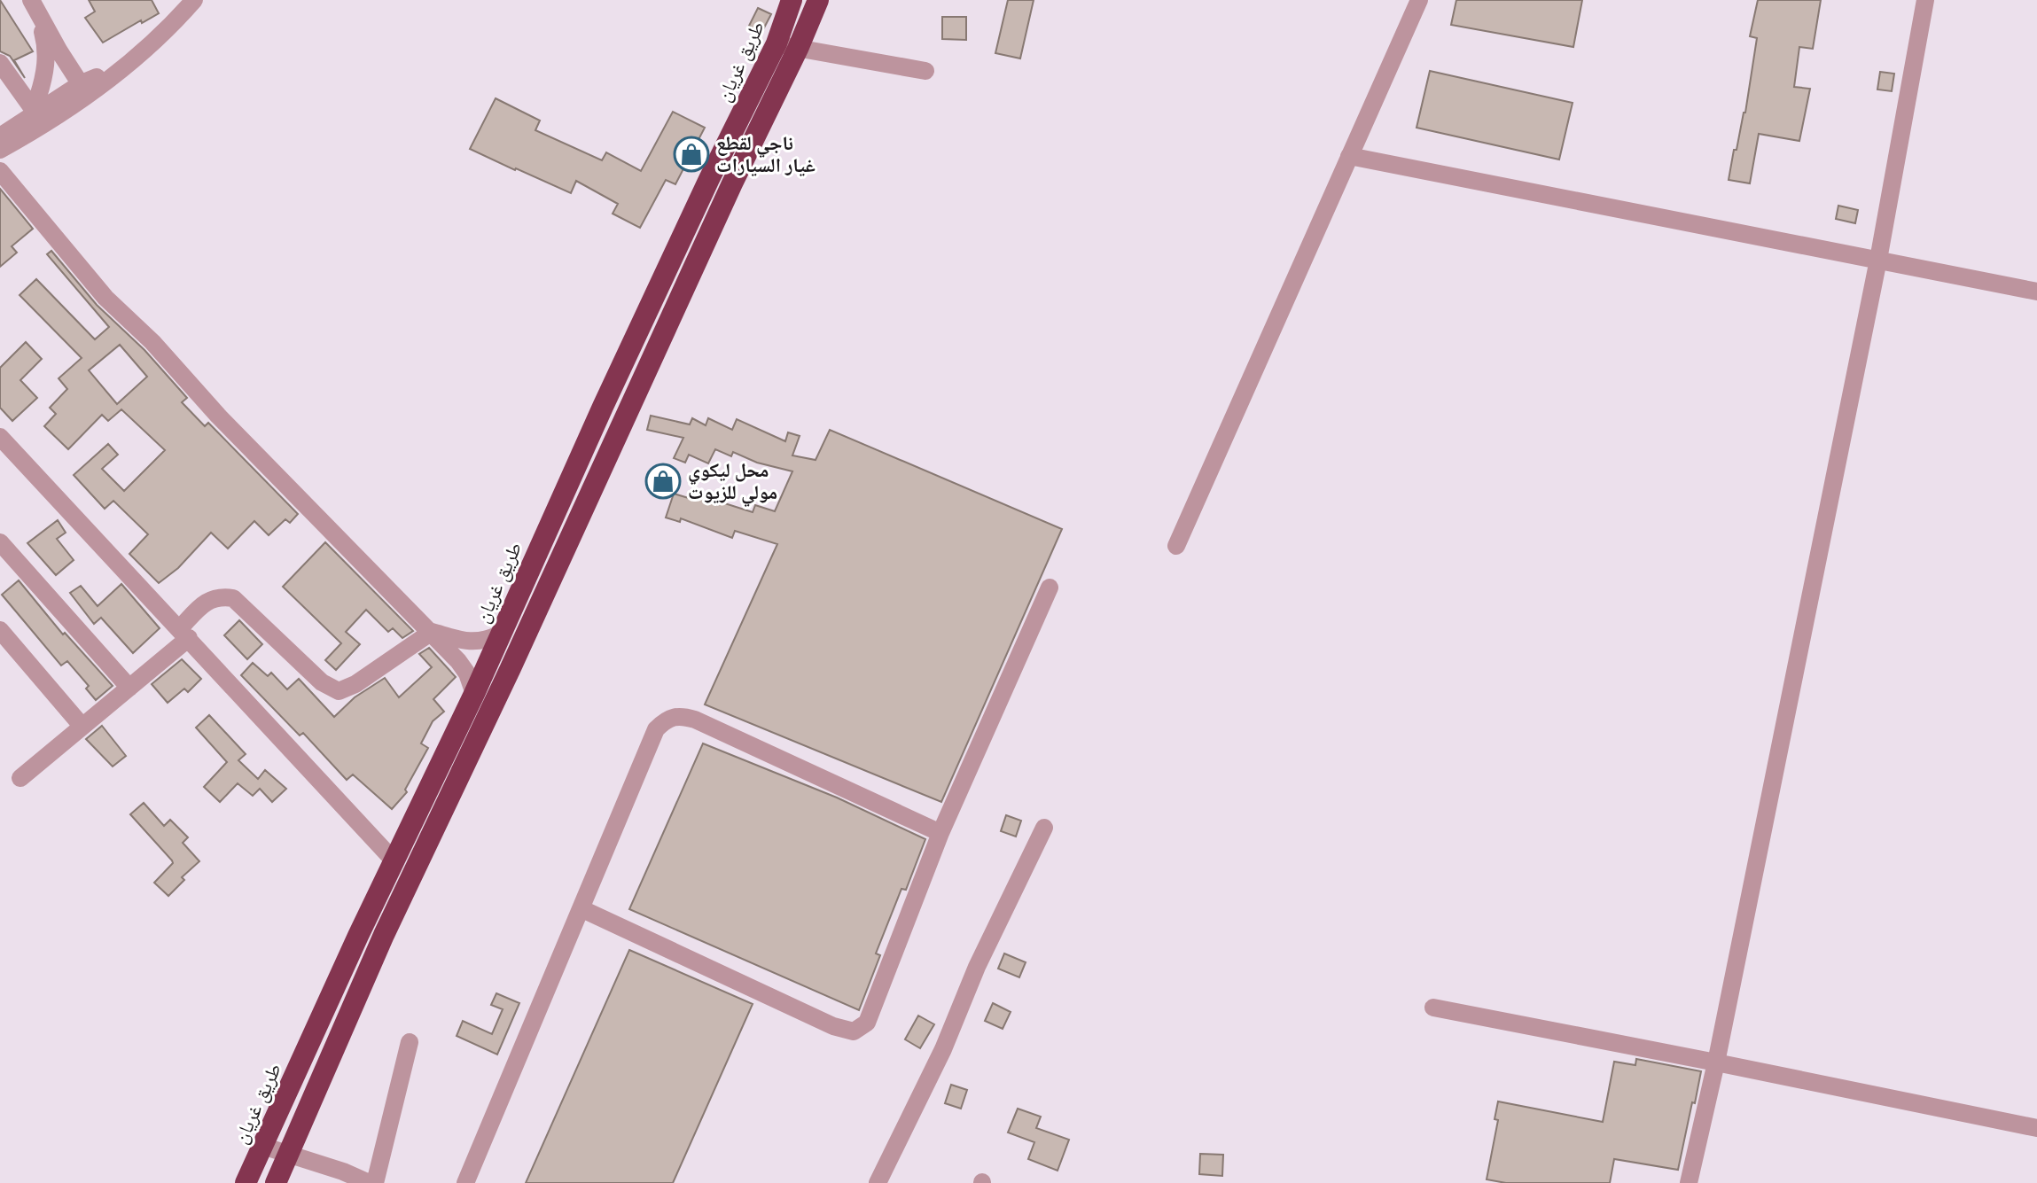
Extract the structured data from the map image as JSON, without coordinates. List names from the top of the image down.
{
  "streets": {
    "highway": ["طريق غريان"]
  },
  "places": {
    "shop": ["ناجي لقطع غيار السيارات", "محل ليكوي مولي للزيوت"]
  }
}
